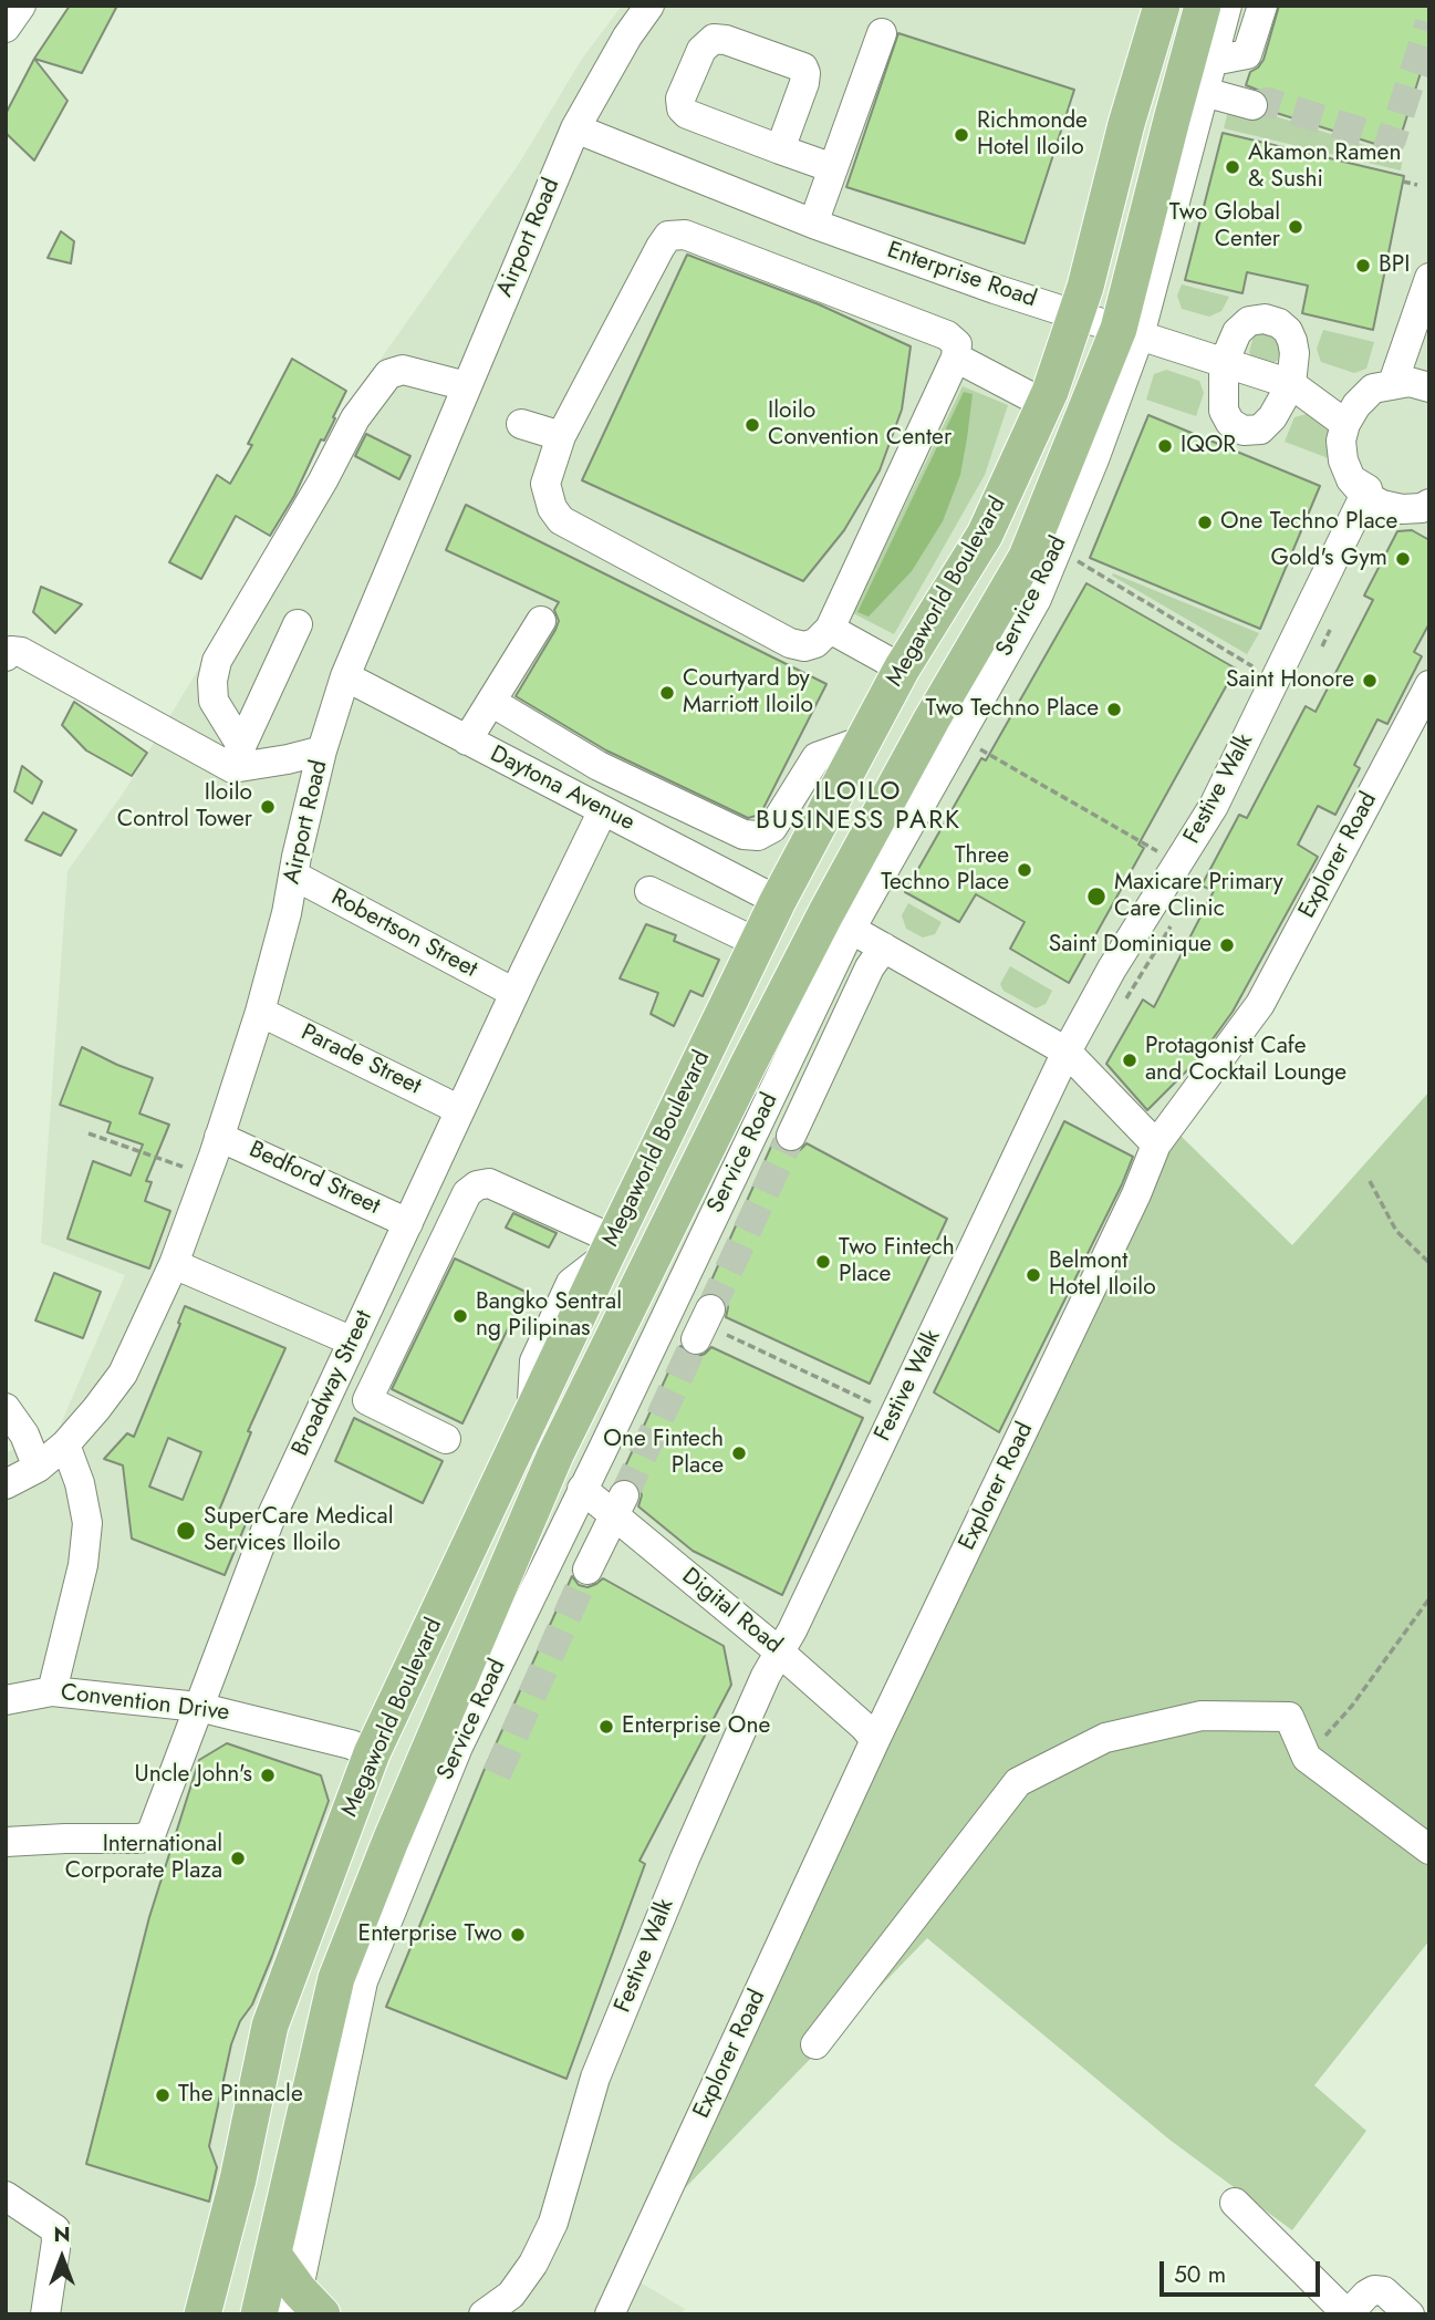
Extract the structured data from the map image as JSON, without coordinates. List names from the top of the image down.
{
  "streets": {
    "main road": ["Megaworld Boulevard"],
    "street": [
      "Airport Road",
      "Enterprise Road",
      "Service Road",
      "Daytona Avenue",
      "Festive Walk",
      "Explorer Road",
      "Robertson Street",
      "Parade Street",
      "Bedford Street",
      "Broadway Street",
      "Digital Road",
      "Convention Drive"
    ]
  },
  "crossings": [
    ["Airport Road", "Enterprise Road"],
    ["Airport Road", "Daytona Avenue"],
    ["Airport Road", "Robertson Street"],
    ["Airport Road", "Parade Street"],
    ["Airport Road", "Bedford Street"],
    ["Enterprise Road", "Megaworld Boulevard"],
    ["Enterprise Road", "Service Road"],
    ["Megaworld Boulevard", "Service Road"],
    ["Megaworld Boulevard", "Daytona Avenue"],
    ["Megaworld Boulevard", "Convention Drive"],
    ["Service Road", "Digital Road"],
    ["Daytona Avenue", "Broadway Street"],
    ["Festive Walk", "Digital Road"],
    ["Explorer Road", "Digital Road"],
    ["Robertson Street", "Broadway Street"],
    ["Parade Street", "Broadway Street"],
    ["Bedford Street", "Broadway Street"],
    ["Broadway Street", "Convention Drive"]
  ],
  "districts": ["ILOILO BUSINESS PARK"],
  "places": [
    "Richmonde Hotel Iloilo",
    "Akamon Ramen & Sushi",
    "Two Global Center",
    "BPI",
    "Iloilo Convention Center",
    "IQOR",
    "One Techno Place",
    "Gold's Gym",
    "Saint Honore",
    "Courtyard by Marriott Iloilo",
    "Two Techno Place",
    "Iloilo Control Tower",
    "Three Techno Place",
    "Maxicare Primary Care Clinic",
    "Saint Dominique",
    "Protagonist Cafe and Cocktail Lounge",
    "Two Fintech Place",
    "Belmont Hotel Iloilo",
    "Bangko Sentral ng Pilipinas",
    "One Fintech Place",
    "SuperCare Medical Services Iloilo",
    "Enterprise One",
    "Uncle John's",
    "International Corporate Plaza",
    "Enterprise Two",
    "The Pinnacle"
  ],
  "scale_bar": "50 m",
  "north": "top"
}
